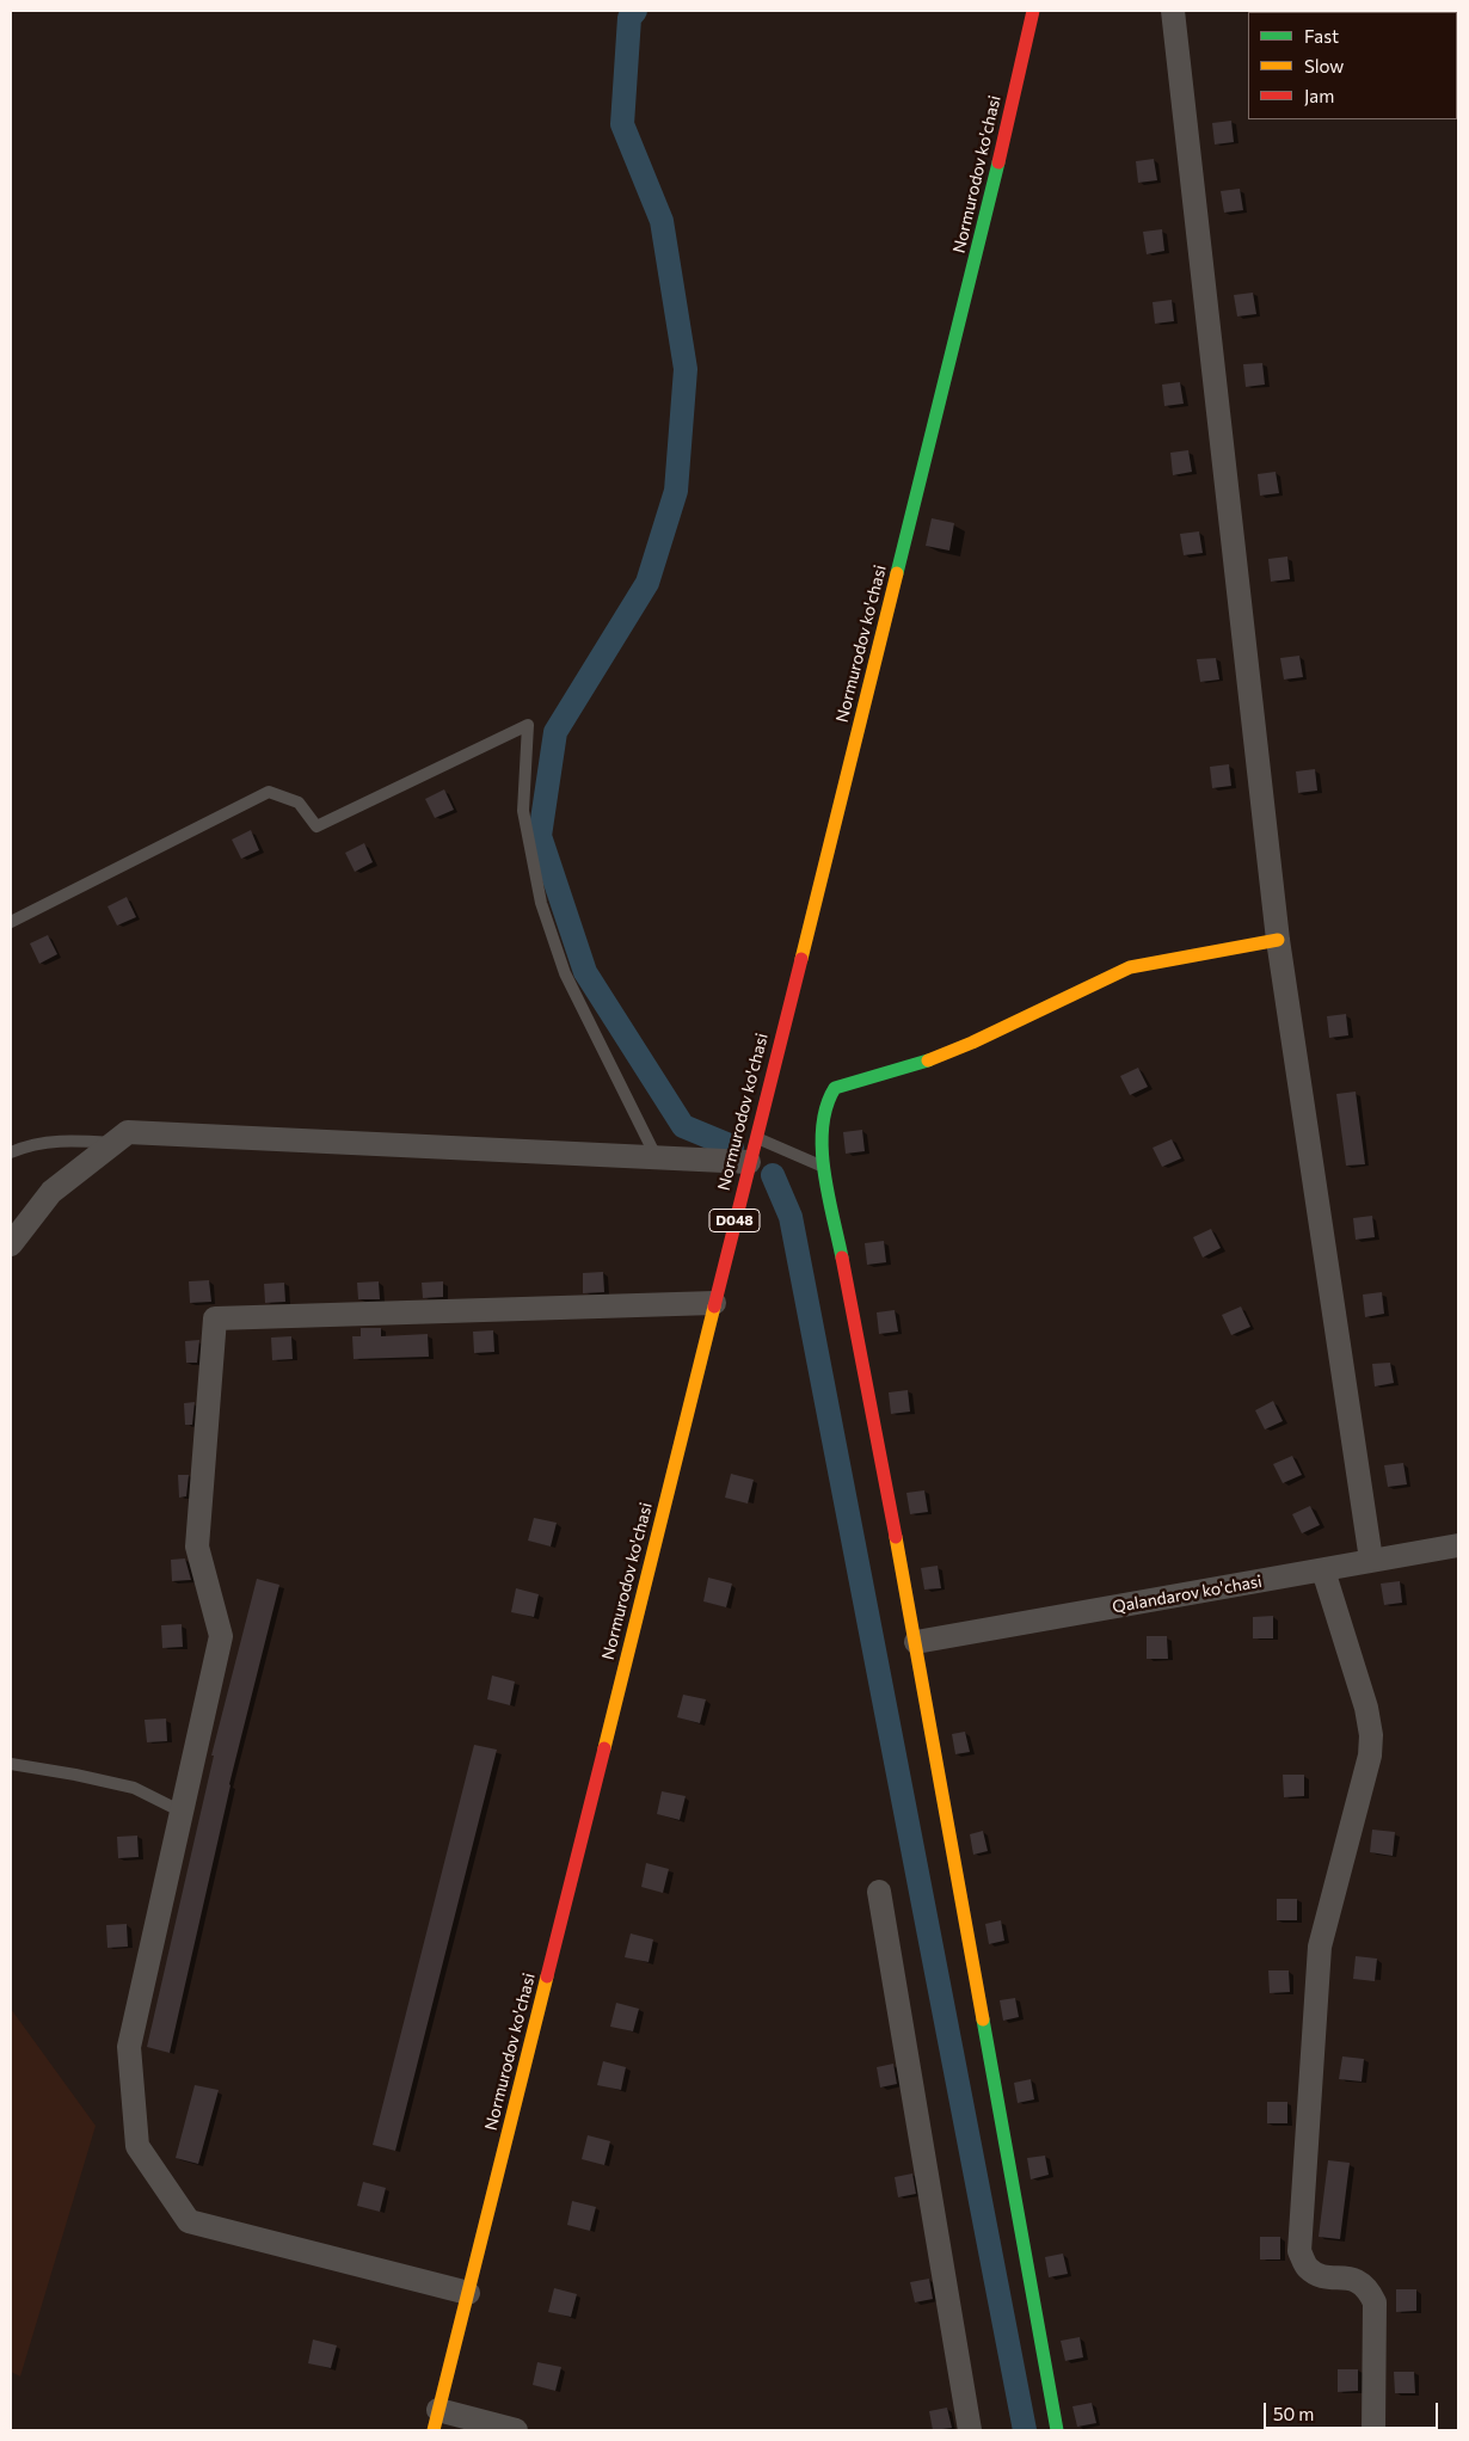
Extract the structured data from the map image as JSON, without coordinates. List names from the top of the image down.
{
  "streets": {
    "main road": ["Normurodov ko'chasi", "D048"],
    "street": ["Qalandarov ko'chasi"]
  },
  "legend": ["Fast", "Slow", "Jam"],
  "scale_bar": "50 m"
}
